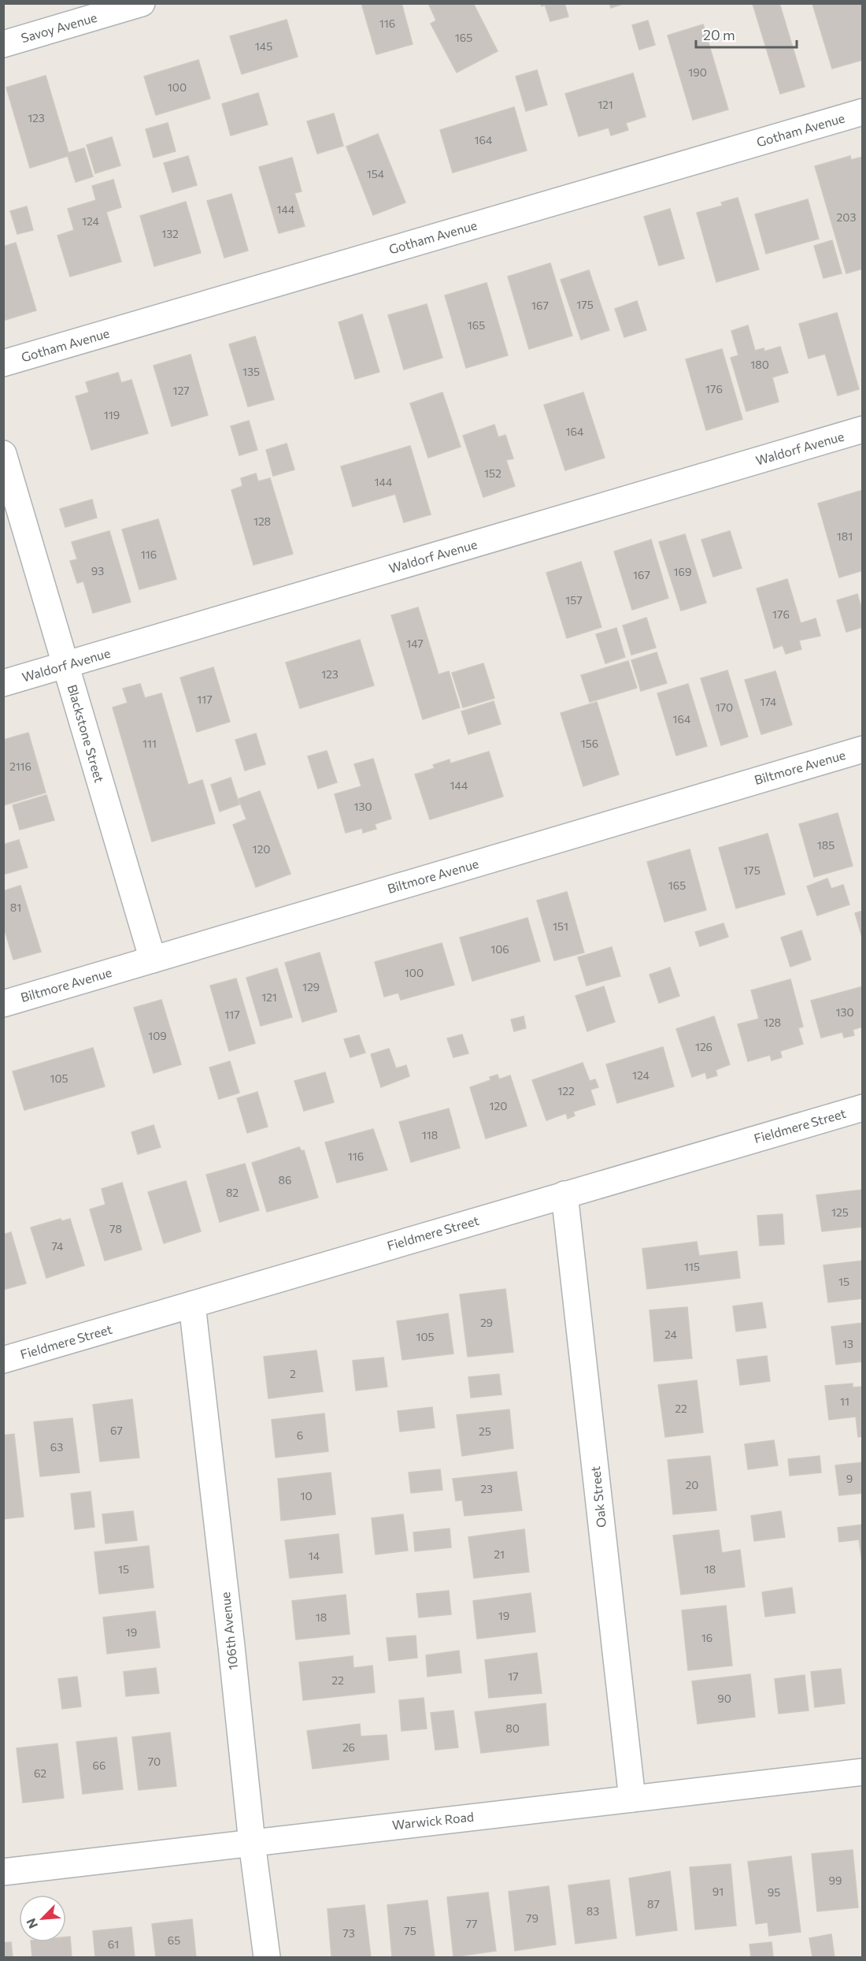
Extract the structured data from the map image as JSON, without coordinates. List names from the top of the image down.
{
  "streets": {
    "street": [
      "Savoy Avenue",
      "Gotham Avenue",
      "Waldorf Avenue",
      "Blackstone Street",
      "Biltmore Avenue",
      "Fieldmere Street",
      "Oak Street",
      "106th Avenue",
      "Warwick Road"
    ]
  },
  "crossings": [
    ["Waldorf Avenue", "Blackstone Street"],
    ["Blackstone Street", "Biltmore Avenue"],
    ["Fieldmere Street", "Oak Street"],
    ["Fieldmere Street", "106th Avenue"],
    ["Oak Street", "Warwick Road"],
    ["106th Avenue", "Warwick Road"]
  ],
  "house_numbers": [
    "116",
    "165",
    "145",
    "190",
    "100",
    "121",
    "123",
    "164",
    "154",
    "144",
    "203",
    "124",
    "132",
    "175",
    "167",
    "165",
    "180",
    "135",
    "176",
    "127",
    "119",
    "164",
    "152",
    "144",
    "128",
    "181",
    "116",
    "93",
    "169",
    "167",
    "157",
    "176",
    "147",
    "123",
    "117",
    "174",
    "170",
    "164",
    "111",
    "156",
    "2116",
    "144",
    "130",
    "185",
    "120",
    "175",
    "165",
    "81",
    "151",
    "106",
    "100",
    "129",
    "121",
    "130",
    "117",
    "128",
    "109",
    "126",
    "124",
    "105",
    "122",
    "120",
    "118",
    "116",
    "86",
    "82",
    "125",
    "78",
    "74",
    "115",
    "15",
    "29",
    "24",
    "105",
    "13",
    "2",
    "11",
    "22",
    "67",
    "25",
    "6",
    "63",
    "9",
    "20",
    "23",
    "10",
    "21",
    "14",
    "15",
    "18",
    "19",
    "18",
    "19",
    "16",
    "17",
    "22",
    "90",
    "80",
    "26",
    "70",
    "66",
    "62",
    "99",
    "91",
    "95",
    "87",
    "83",
    "79",
    "77",
    "75",
    "73",
    "65",
    "61"
  ],
  "scale_bar": "20 m",
  "north": "bottom left"
}
